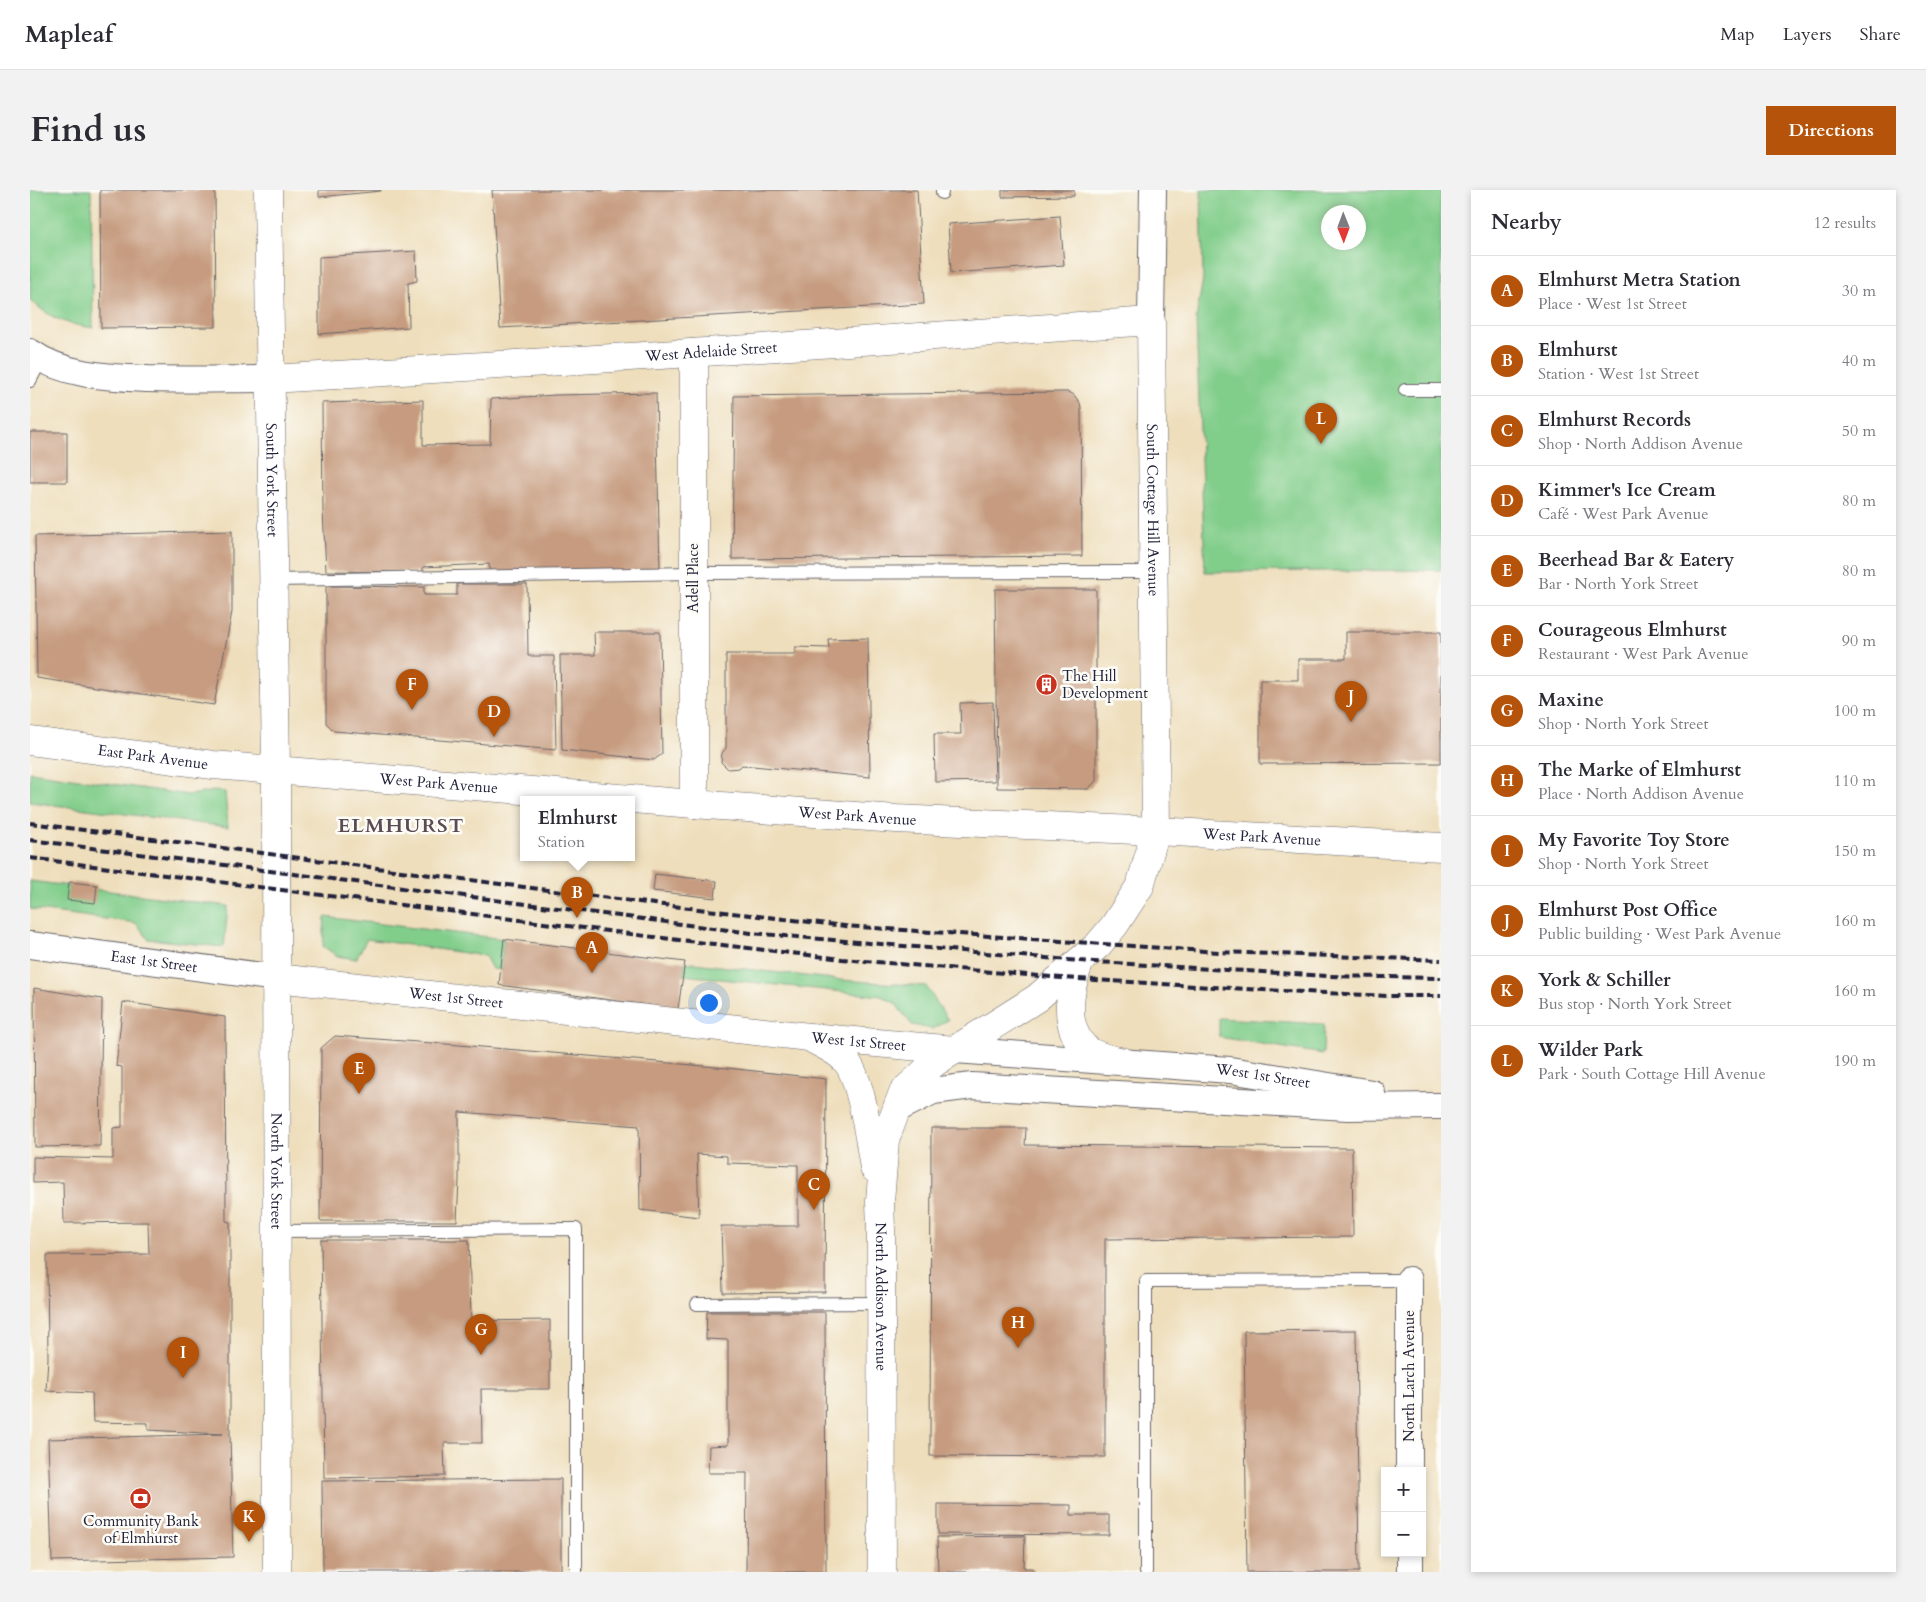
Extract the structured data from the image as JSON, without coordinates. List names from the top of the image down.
{
  "streets": {
    "street": [
      "West Adelaide Street",
      "South York Street",
      "South Cottage Hill Avenue",
      "Adell Place",
      "East Park Avenue",
      "West Park Avenue",
      "East 1st Street",
      "West 1st Street",
      "North York Street",
      "North Addison Avenue",
      "North Larch Avenue"
    ]
  },
  "crossings": [
    ["West Adelaide Street", "South York Street"],
    ["West Adelaide Street", "South Cottage Hill Avenue"],
    ["West Adelaide Street", "Adell Place"],
    ["South York Street", "East Park Avenue"],
    ["South York Street", "West Park Avenue"],
    ["South York Street", "North York Street"],
    ["South Cottage Hill Avenue", "West Park Avenue"],
    ["South Cottage Hill Avenue", "North Addison Avenue"],
    ["Adell Place", "West Park Avenue"],
    ["East Park Avenue", "West Park Avenue"],
    ["East Park Avenue", "North York Street"],
    ["West Park Avenue", "North York Street"],
    ["East 1st Street", "West 1st Street"],
    ["East 1st Street", "North York Street"],
    ["West 1st Street", "North York Street"],
    ["West 1st Street", "North Addison Avenue"]
  ],
  "districts": ["ELMHURST"],
  "places": {
    "building": ["The Hill Development"],
    "bank": ["Community Bank of Elmhurst"]
  },
  "north": "bottom",
  "page": {
    "header": "Mapleaf",
    "nav": ["Map", "Layers", "Share"],
    "title": "Find us",
    "buttons": "Directions",
    "heading": ["Nearby", "12 results"],
    "list": [
      {
        "mark": "A",
        "name": "Elmhurst Metra Station",
        "note": "Place · West 1st Street",
        "value": "30 m"
      },
      {
        "mark": "B",
        "name": "Elmhurst",
        "note": "Station · West 1st Street",
        "value": "40 m"
      },
      {
        "mark": "C",
        "name": "Elmhurst Records",
        "note": "Shop · North Addison Avenue",
        "value": "50 m"
      },
      {
        "mark": "D",
        "name": "Kimmer's Ice Cream",
        "note": "Café · West Park Avenue",
        "value": "80 m"
      },
      {
        "mark": "E",
        "name": "Beerhead Bar & Eatery",
        "note": "Bar · North York Street",
        "value": "80 m"
      },
      {
        "mark": "F",
        "name": "Courageous Elmhurst",
        "note": "Restaurant · West Park Avenue",
        "value": "90 m"
      },
      {
        "mark": "G",
        "name": "Maxine",
        "note": "Shop · North York Street",
        "value": "100 m"
      },
      {
        "mark": "H",
        "name": "The Marke of Elmhurst",
        "note": "Place · North Addison Avenue",
        "value": "110 m"
      },
      {
        "mark": "I",
        "name": "My Favorite Toy Store",
        "note": "Shop · North York Street",
        "value": "150 m"
      },
      {
        "mark": "J",
        "name": "Elmhurst Post Office",
        "note": "Public building · West Park Avenue",
        "value": "160 m"
      },
      {
        "mark": "K",
        "name": "York & Schiller",
        "note": "Bus stop · North York Street",
        "value": "160 m"
      },
      {
        "mark": "L",
        "name": "Wilder Park",
        "note": "Park · South Cottage Hill Avenue",
        "value": "190 m"
      }
    ],
    "pins": [
      "L",
      "F",
      "J",
      "D",
      "B",
      "A",
      "E",
      "C",
      "H",
      "G",
      "I",
      "K"
    ],
    "popup": ["Elmhurst", "Station"],
    "map_buttons": ["+", "−"]
  }
}
